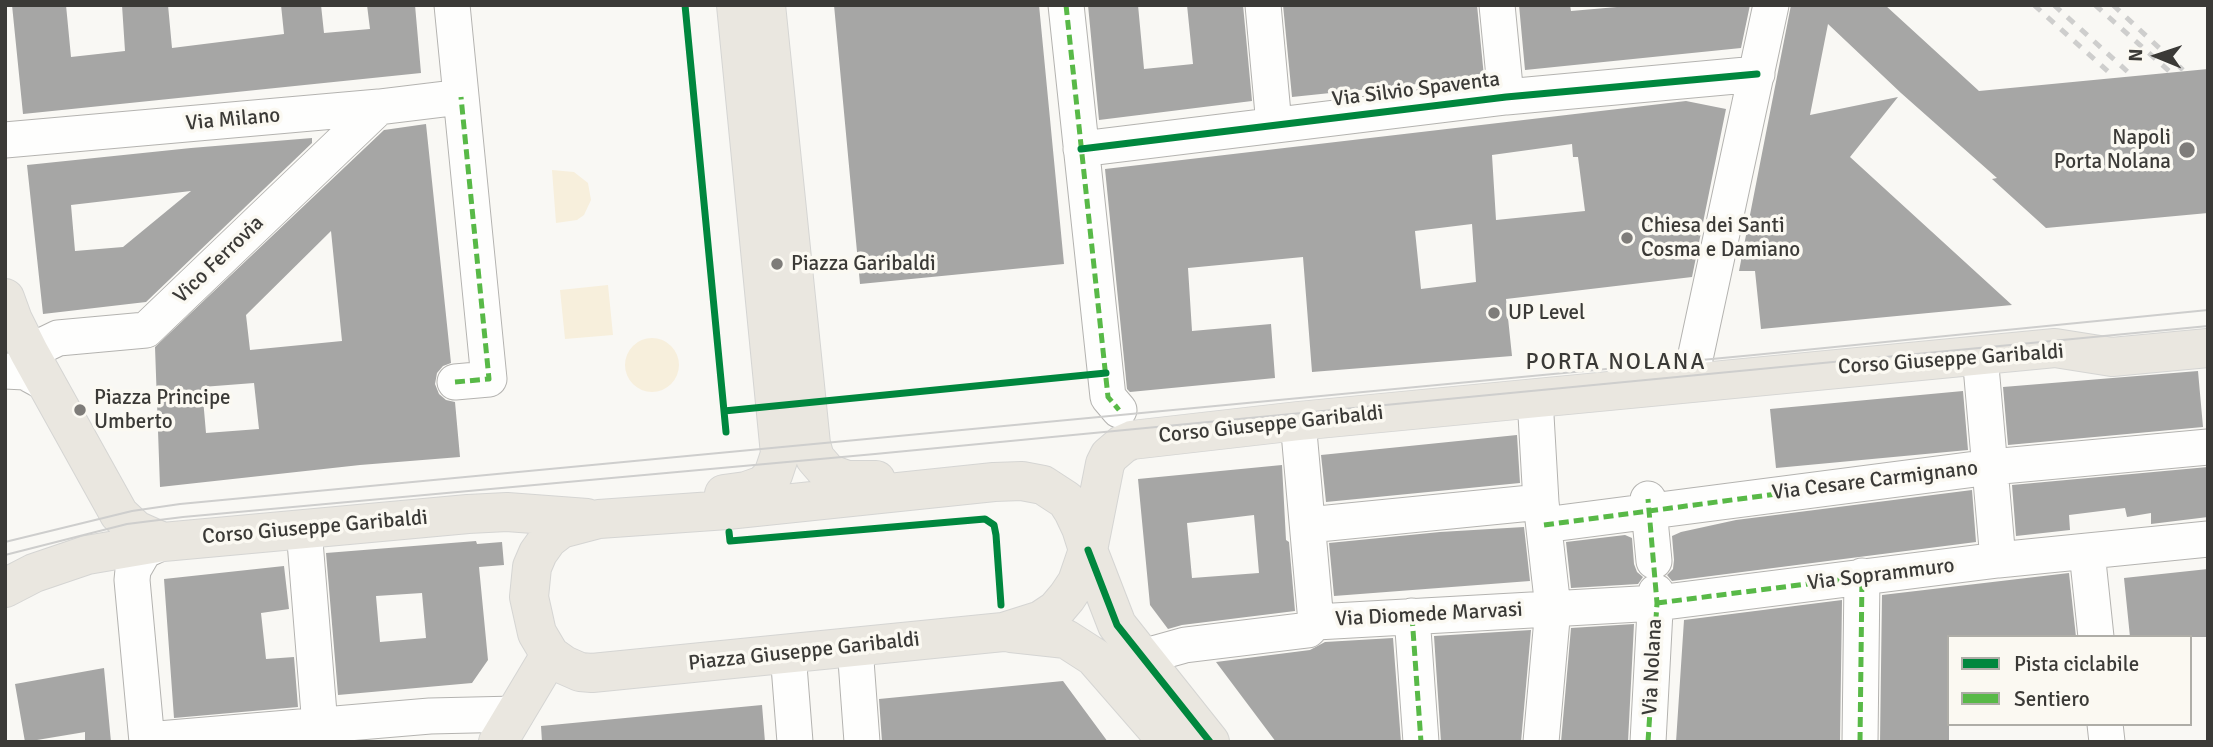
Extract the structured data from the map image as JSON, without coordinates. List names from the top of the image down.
{
  "streets": {
    "main road": ["Corso Giuseppe Garibaldi", "Piazza Giuseppe Garibaldi"],
    "street": [
      "Via Silvio Spaventa",
      "Via Milano",
      "Vico Ferrovia",
      "Via Cesare Carmignano",
      "Via Soprammuro",
      "Via Diomede Marvasi",
      "Via Nolana"
    ]
  },
  "crossings": [
    ["Via Milano", "Vico Ferrovia"],
    ["Corso Giuseppe Garibaldi", "Piazza Giuseppe Garibaldi"],
    ["Via Cesare Carmignano", "Via Nolana"],
    ["Via Soprammuro", "Via Diomede Marvasi"],
    ["Via Soprammuro", "Via Nolana"]
  ],
  "districts": ["PORTA NOLANA"],
  "places": [
    "Napoli Porta Nolana",
    "Chiesa dei Santi Cosma e Damiano",
    "Piazza Garibaldi",
    "UP Level",
    "Piazza Principe Umberto"
  ],
  "legend": ["Pista ciclabile", "Sentiero"],
  "north": "left"
}
